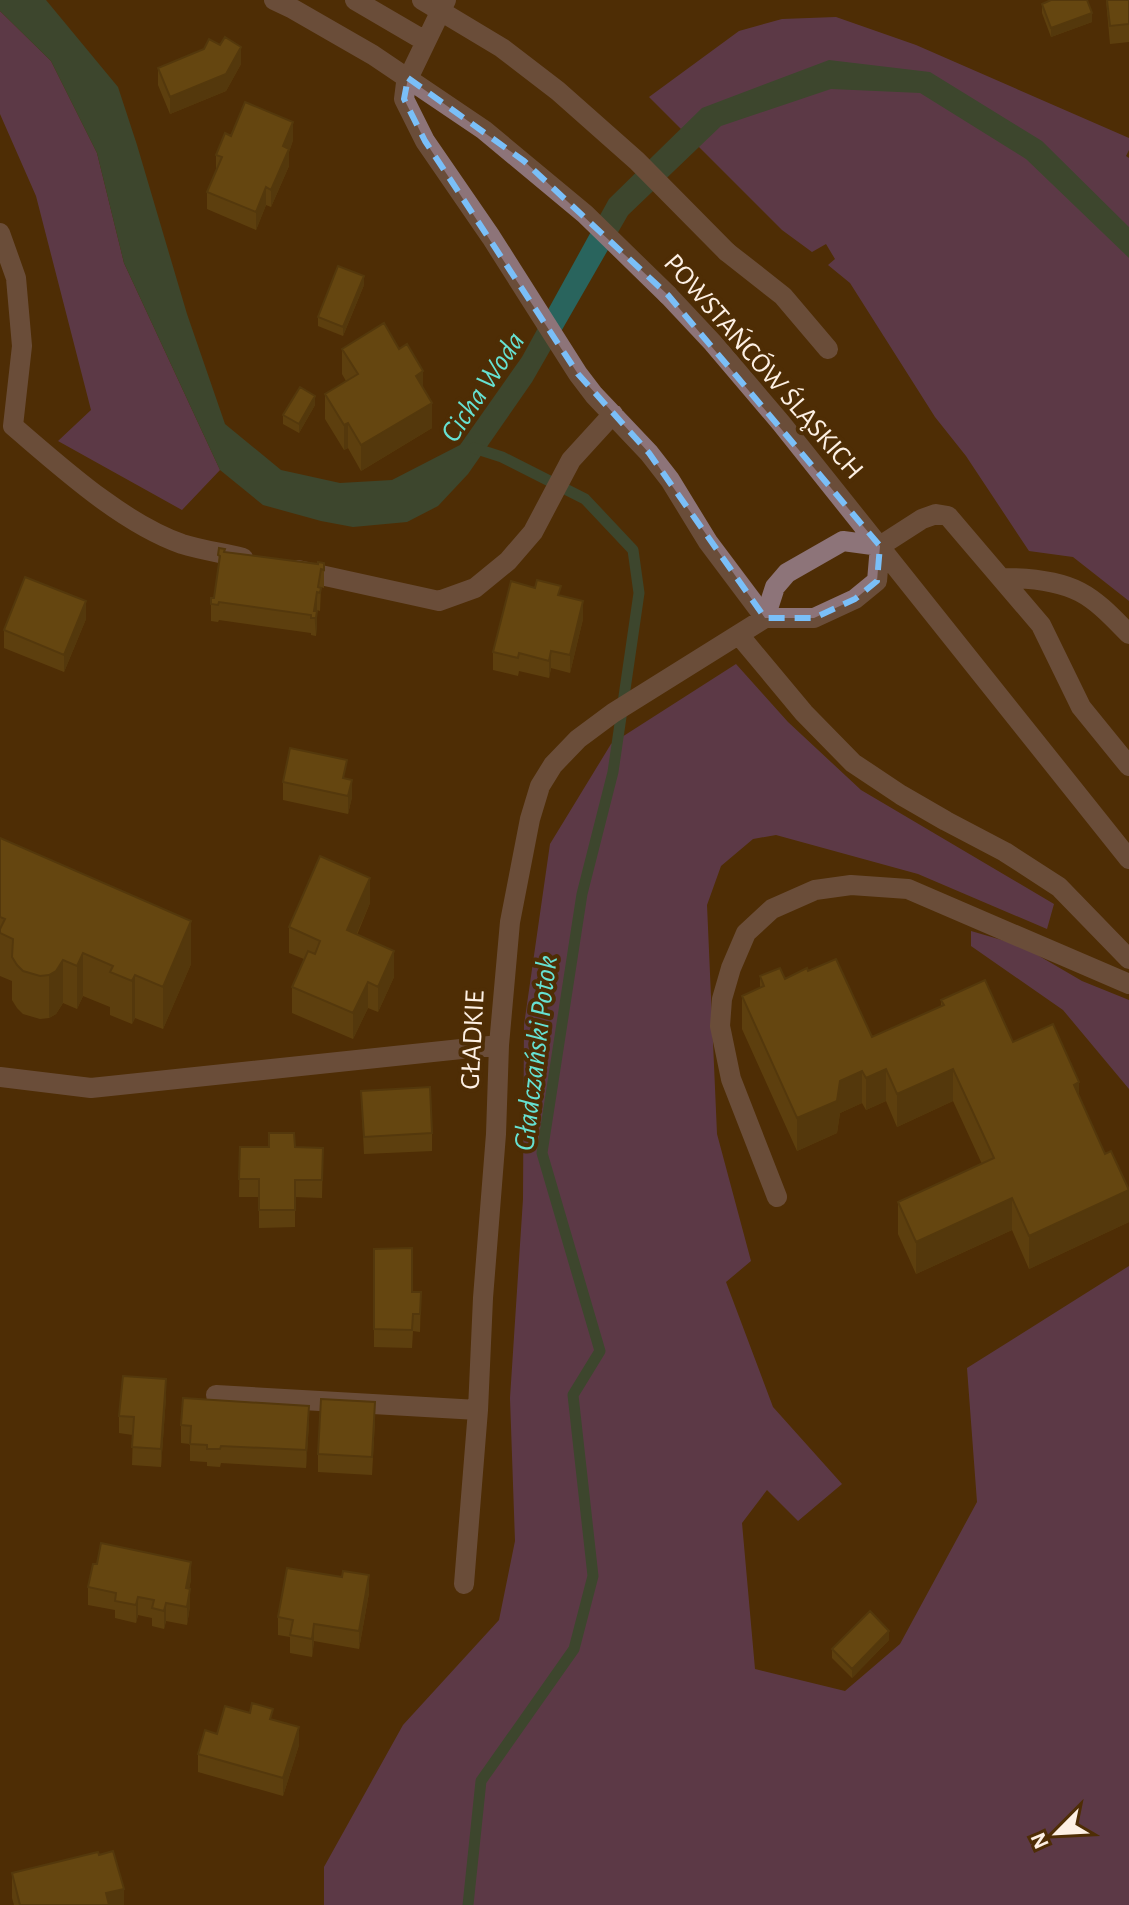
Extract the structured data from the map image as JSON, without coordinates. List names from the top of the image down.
{
  "streets": {
    "street": ["POWSTAŃCÓW ŚLĄSKICH", "GŁADKIE"]
  },
  "water": ["Cicha Woda", "Gładczański Potok"],
  "north": "bottom left"
}
